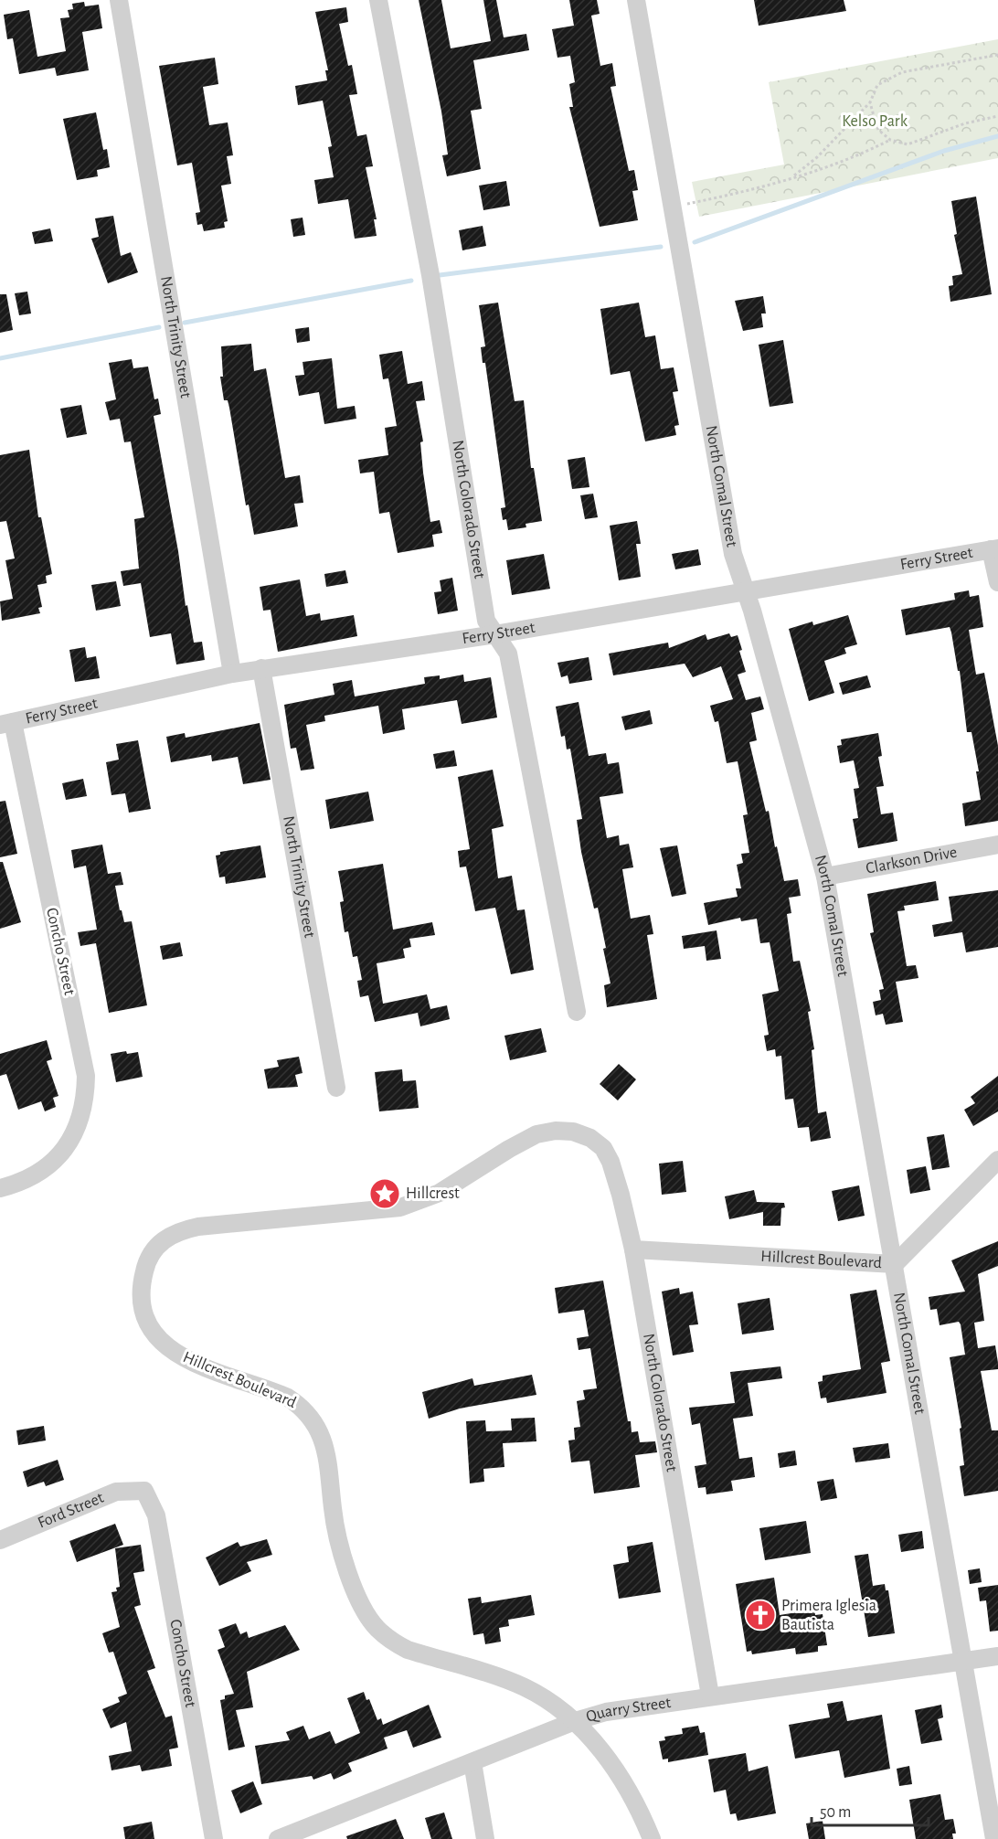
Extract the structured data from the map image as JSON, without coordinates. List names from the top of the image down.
{
  "streets": {
    "street": [
      "North Trinity Street",
      "North Comal Street",
      "North Colorado Street",
      "Ferry Street",
      "Clarkson Drive",
      "Concho Street",
      "Hillcrest Boulevard",
      "Ford Street",
      "Quarry Street"
    ]
  },
  "crossings": [
    ["North Trinity Street", "Ferry Street"],
    ["North Comal Street", "Ferry Street"],
    ["North Comal Street", "Clarkson Drive"],
    ["North Comal Street", "Hillcrest Boulevard"],
    ["North Comal Street", "Quarry Street"],
    ["North Colorado Street", "Ferry Street"],
    ["North Colorado Street", "Hillcrest Boulevard"],
    ["North Colorado Street", "Quarry Street"],
    ["Ferry Street", "Concho Street"],
    ["Concho Street", "Ford Street"],
    ["Hillcrest Boulevard", "Quarry Street"]
  ],
  "parks": ["Kelso Park"],
  "places": {
    "place": ["Hillcrest"],
    "church": ["Primera Iglesia Bautista"]
  },
  "scale_bar": "50 m"
}
